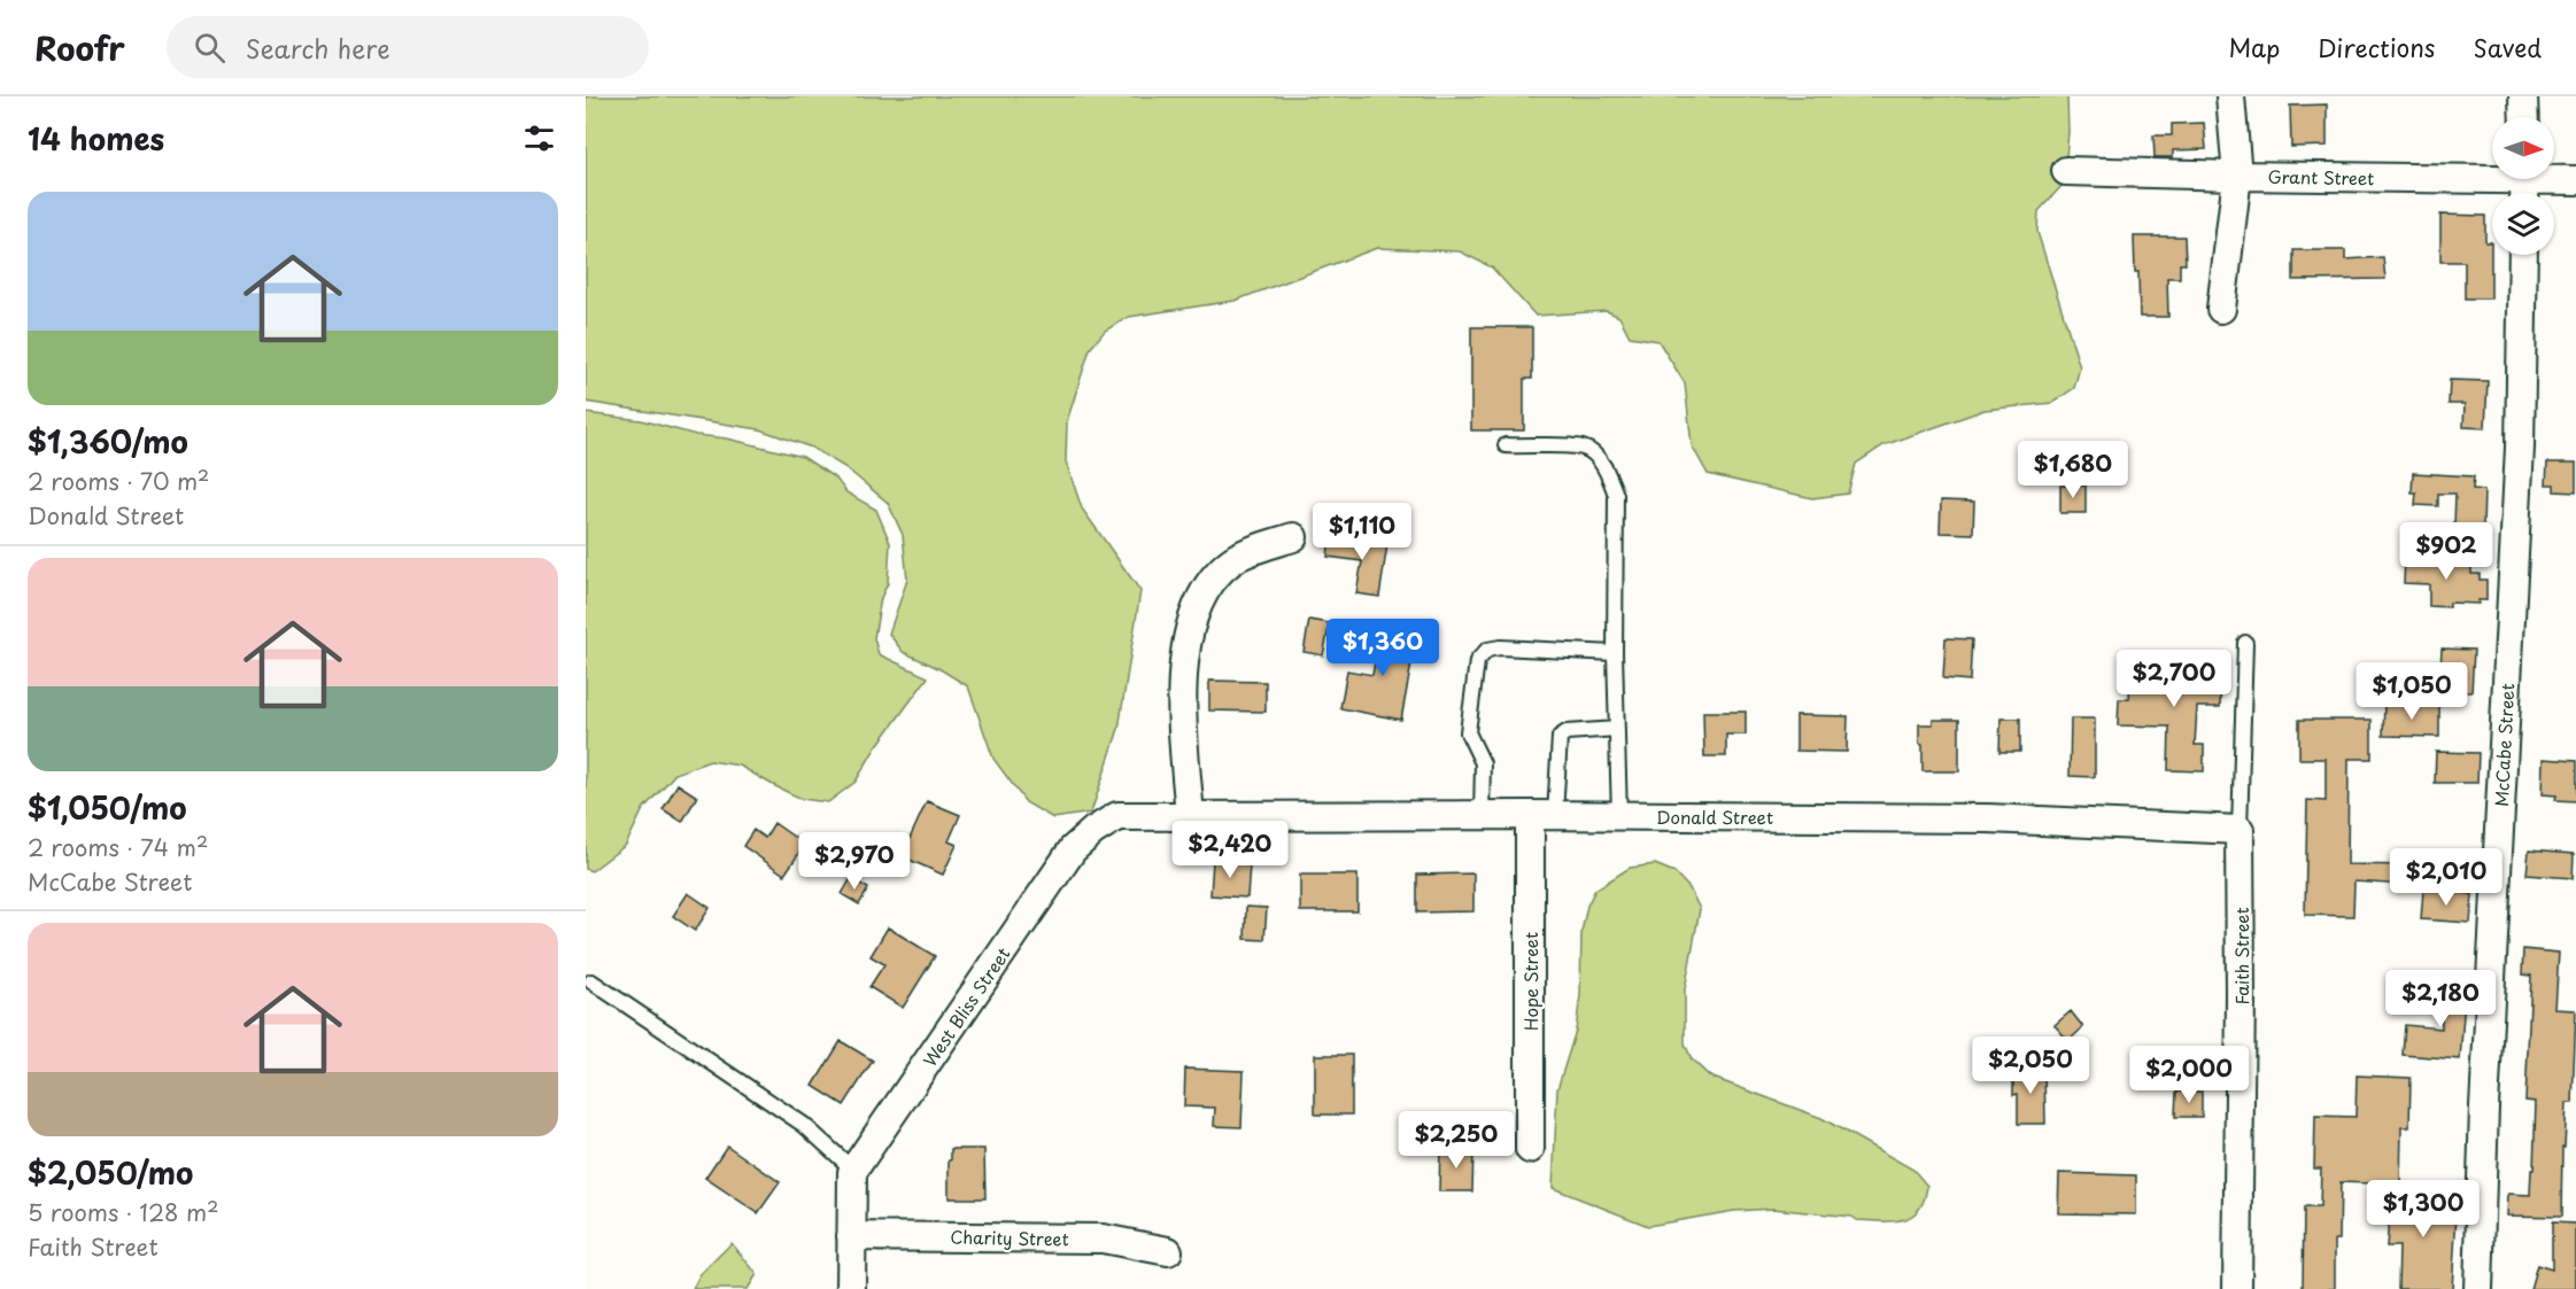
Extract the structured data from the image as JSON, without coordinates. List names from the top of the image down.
{
  "streets": {
    "street": [
      "Grant Street",
      "McCabe Street",
      "Donald Street",
      "Faith Street",
      "Hope Street",
      "West Bliss Street",
      "Charity Street"
    ]
  },
  "crossings": [
    ["Donald Street", "Faith Street"],
    ["Donald Street", "Hope Street"],
    ["Donald Street", "West Bliss Street"]
  ],
  "north": "right",
  "page": {
    "header": "Roofr",
    "search": "Search here",
    "nav": ["Map", "Directions", "Saved"],
    "heading": "14 homes",
    "list": [
      {
        "name": "$1,360/mo",
        "note": "2 rooms · 70 m² · Donald Street"
      },
      {
        "name": "$1,050/mo",
        "note": "2 rooms · 74 m² · McCabe Street"
      },
      {
        "name": "$2,050/mo",
        "note": "5 rooms · 128 m² · Faith Street"
      }
    ],
    "price": [
      "$1,680",
      "$1,110",
      "$902",
      "$1,360",
      "$2,700",
      "$1,050",
      "$2,420",
      "$2,970",
      "$2,010",
      "$2,180",
      "$2,050",
      "$2,000",
      "$2,250",
      "$1,300"
    ]
  }
}
